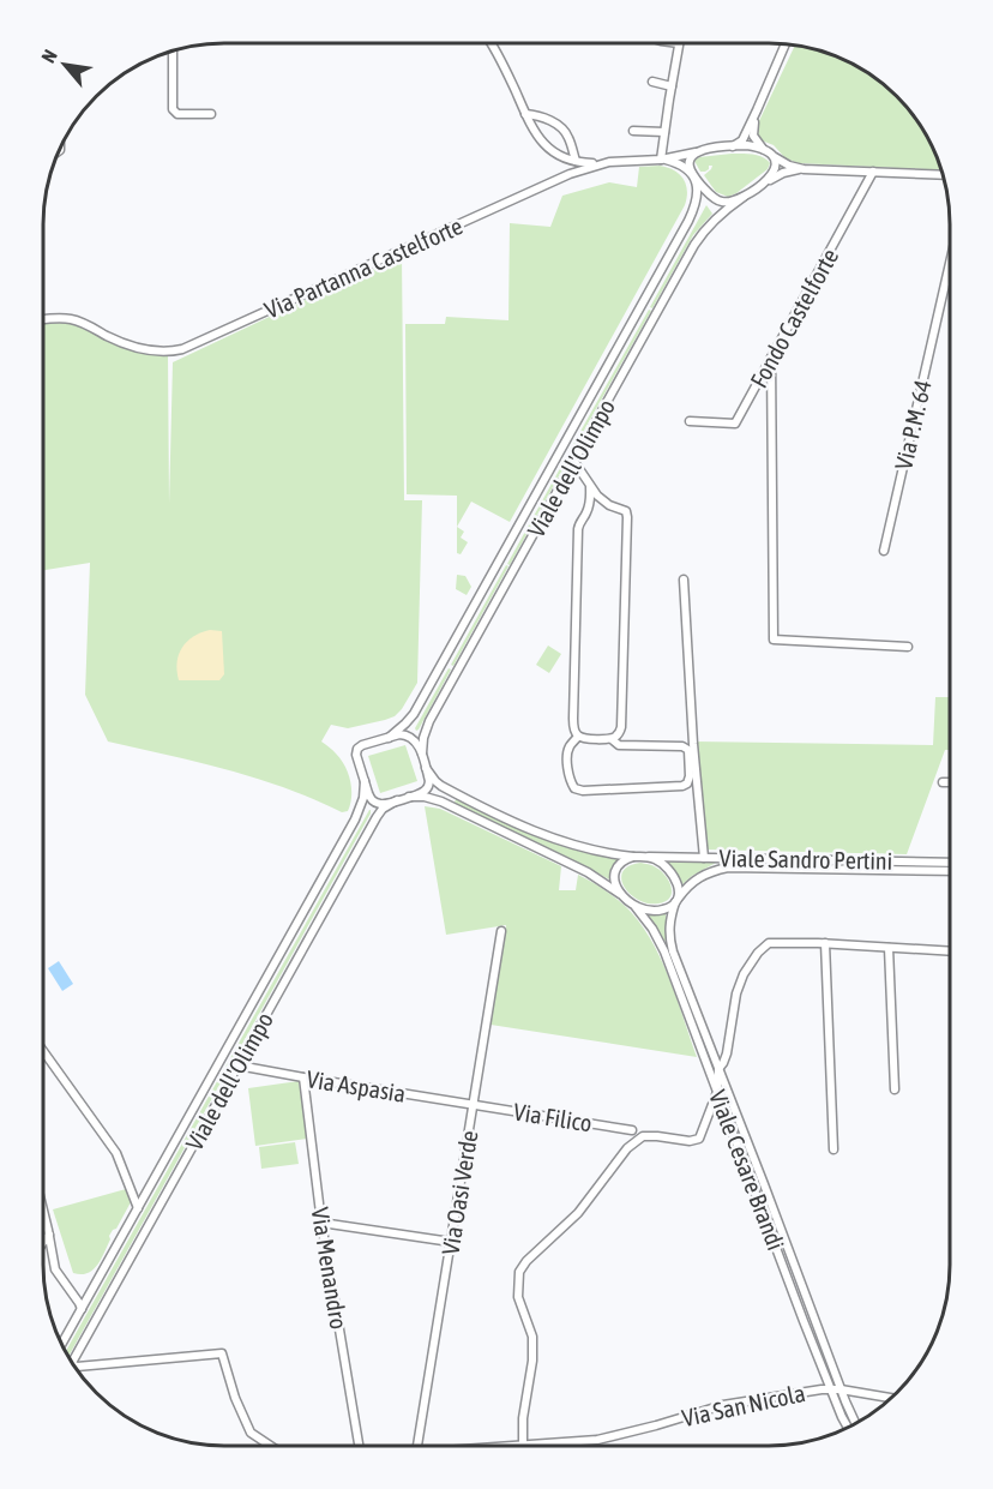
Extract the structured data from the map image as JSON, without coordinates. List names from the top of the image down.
{
  "streets": {
    "street": [
      "Via Partanna Castelforte",
      "Fondo Castelforte",
      "Via P.M. 64",
      "Viale dell'Olimpo",
      "Viale Sandro Pertini",
      "Via Aspasia",
      "Via Filico",
      "Viale Cesare Brandi",
      "Via Oasi Verde",
      "Via Menandro",
      "Via San Nicola"
    ]
  },
  "crossings": [
    ["Via Partanna Castelforte", "Viale dell'Olimpo"],
    ["Viale dell'Olimpo", "Via Aspasia"],
    ["Viale Sandro Pertini", "Viale Cesare Brandi"],
    ["Via Aspasia", "Via Filico"],
    ["Via Aspasia", "Via Oasi Verde"],
    ["Via Aspasia", "Via Menandro"],
    ["Via Filico", "Via Oasi Verde"],
    ["Viale Cesare Brandi", "Via San Nicola"]
  ],
  "north": "top left"
}
